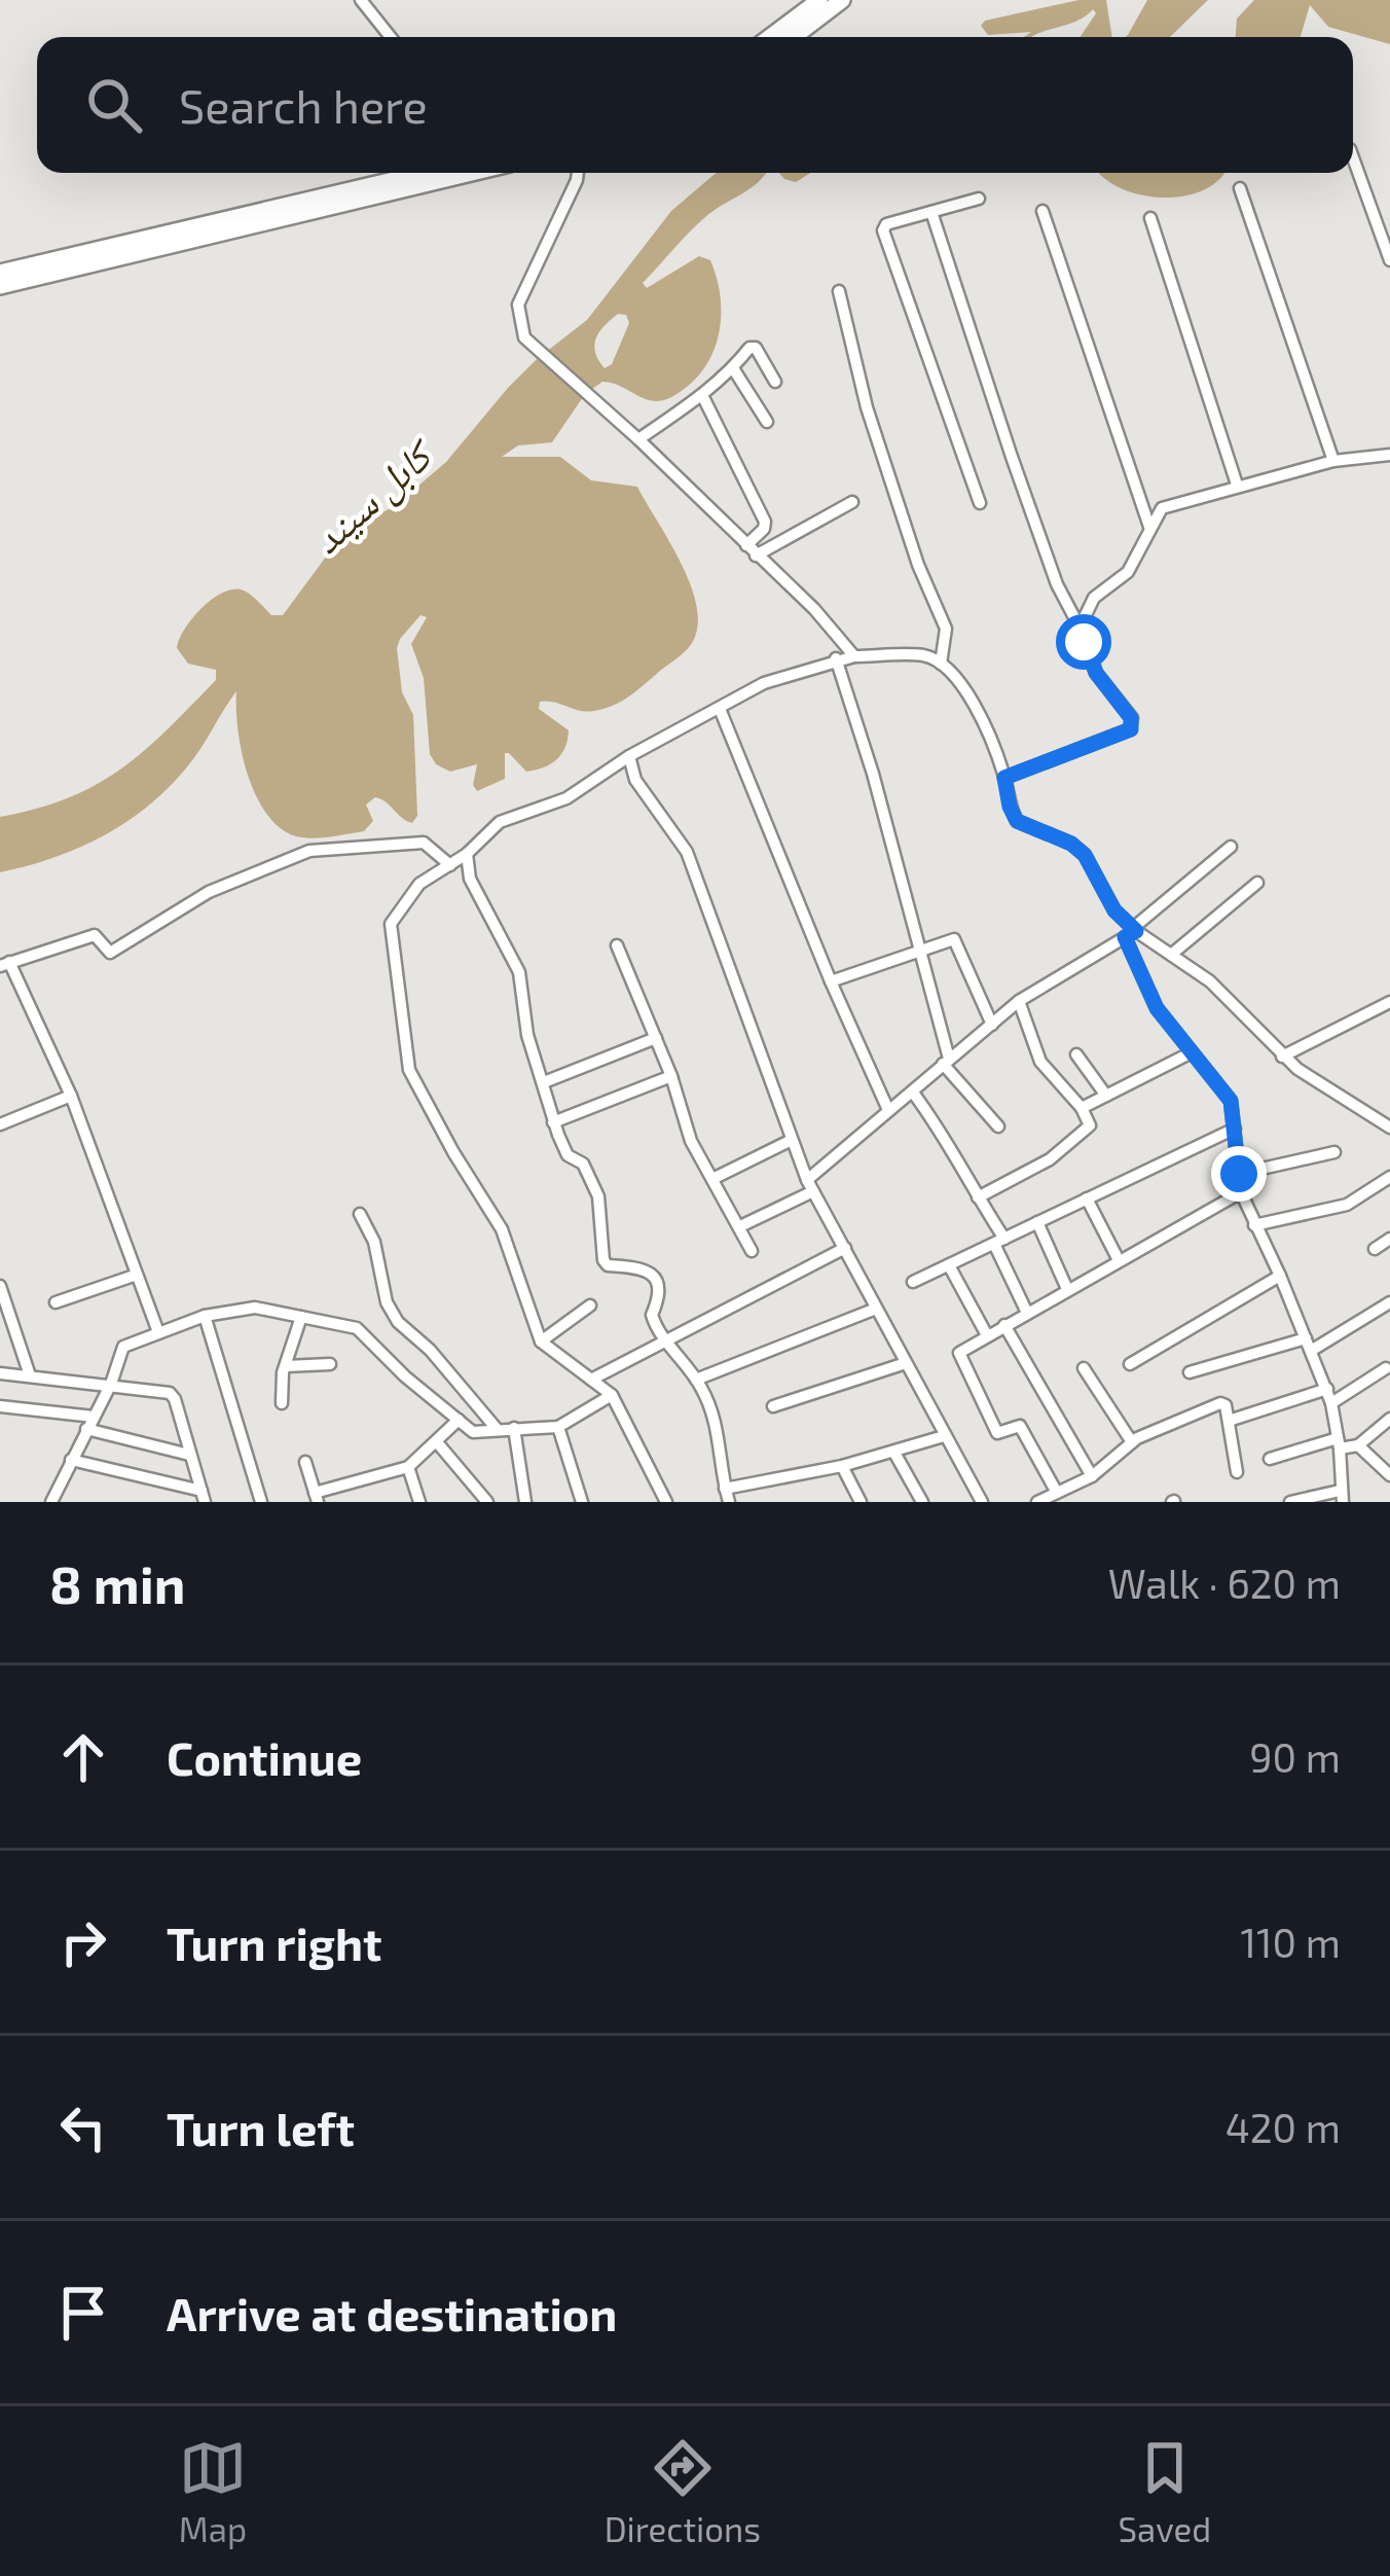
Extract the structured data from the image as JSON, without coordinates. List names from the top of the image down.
{
  "water": ["کابل سيند"],
  "page": {
    "search": "Search here",
    "heading": ["8 min", "Walk · 620 m"],
    "list": [
      ["Continue", "90 m"],
      ["Turn right", "110 m"],
      ["Turn left", "420 m"],
      "Arrive at destination"
    ],
    "nav": ["Map", "Directions", "Saved"]
  }
}
